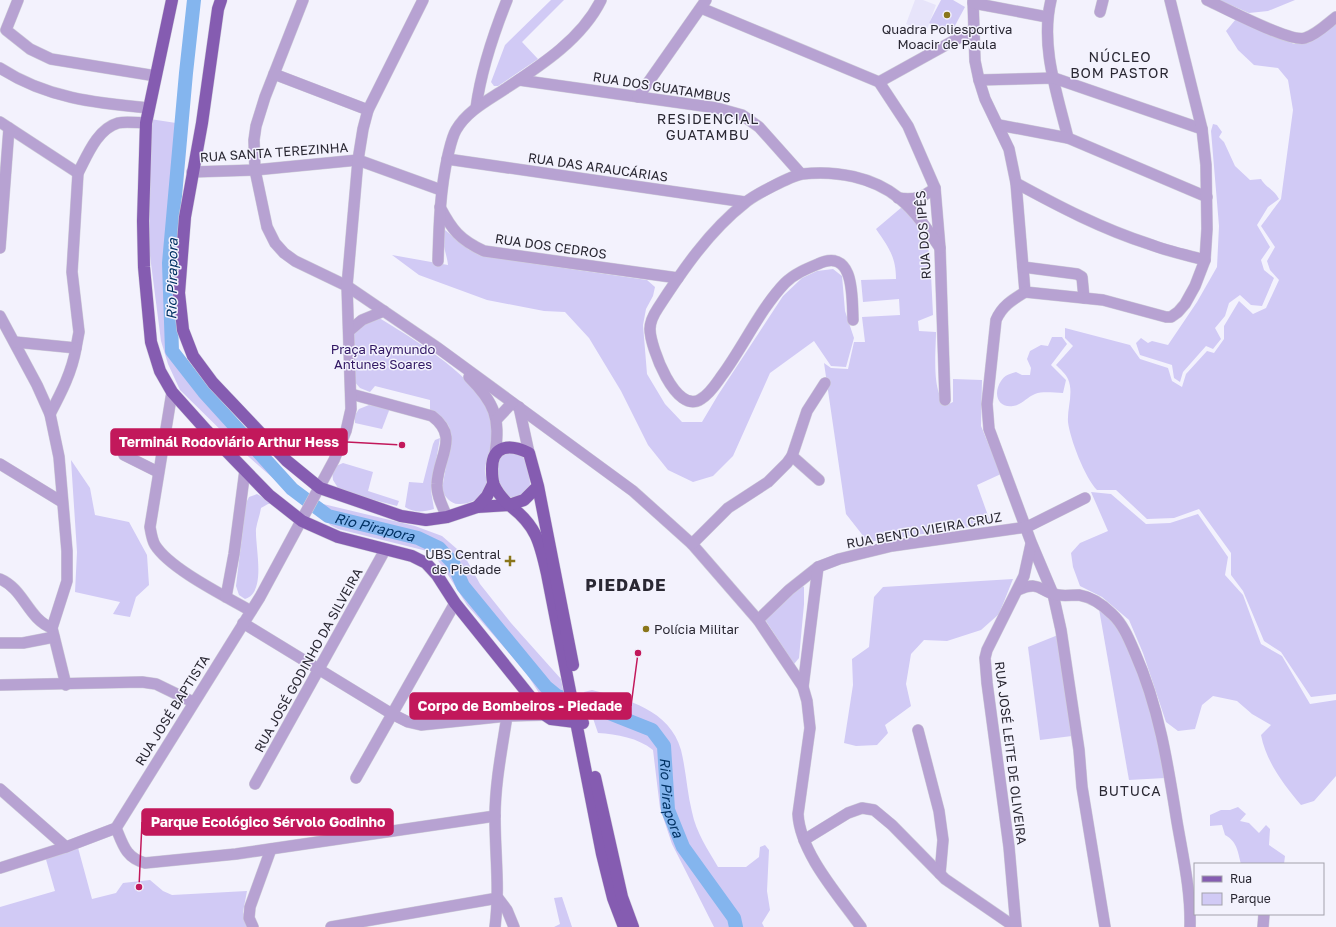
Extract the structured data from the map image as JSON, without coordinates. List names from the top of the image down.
{
  "streets": {
    "street": [
      "RUA DOS GUATAMBUS",
      "RUA SANTA TEREZINHA",
      "RUA DAS ARAUCÁRIAS",
      "RUA DOS IPÊS",
      "RUA DOS CEDROS",
      "RUA BENTO VIEIRA CRUZ",
      "RUA JOSÉ GODINHO DA SILVEIRA",
      "RUA JOSÉ BAPTISTA",
      "RUA JOSÉ LEITE DE OLIVEIRA"
    ]
  },
  "districts": [
    "NÚCLEO BOM PASTOR",
    "RESIDENCIAL GUATAMBU",
    "PIEDADE",
    "BUTUCA"
  ],
  "water": ["Rio Pirapora"],
  "parks": ["Praça Raymundo Antunes Soares"],
  "places": {
    "other": [
      "Quadra Poliesportiva Moacir de Paula",
      "Terminál Rodoviário Arthur Hess",
      "Polícia Militar",
      "Corpo de Bombeiros - Piedade",
      "Parque Ecológico Sérvolo Godinho"
    ],
    "health": ["UBS Central de Piedade"]
  },
  "legend": ["Rua", "Parque"]
}
